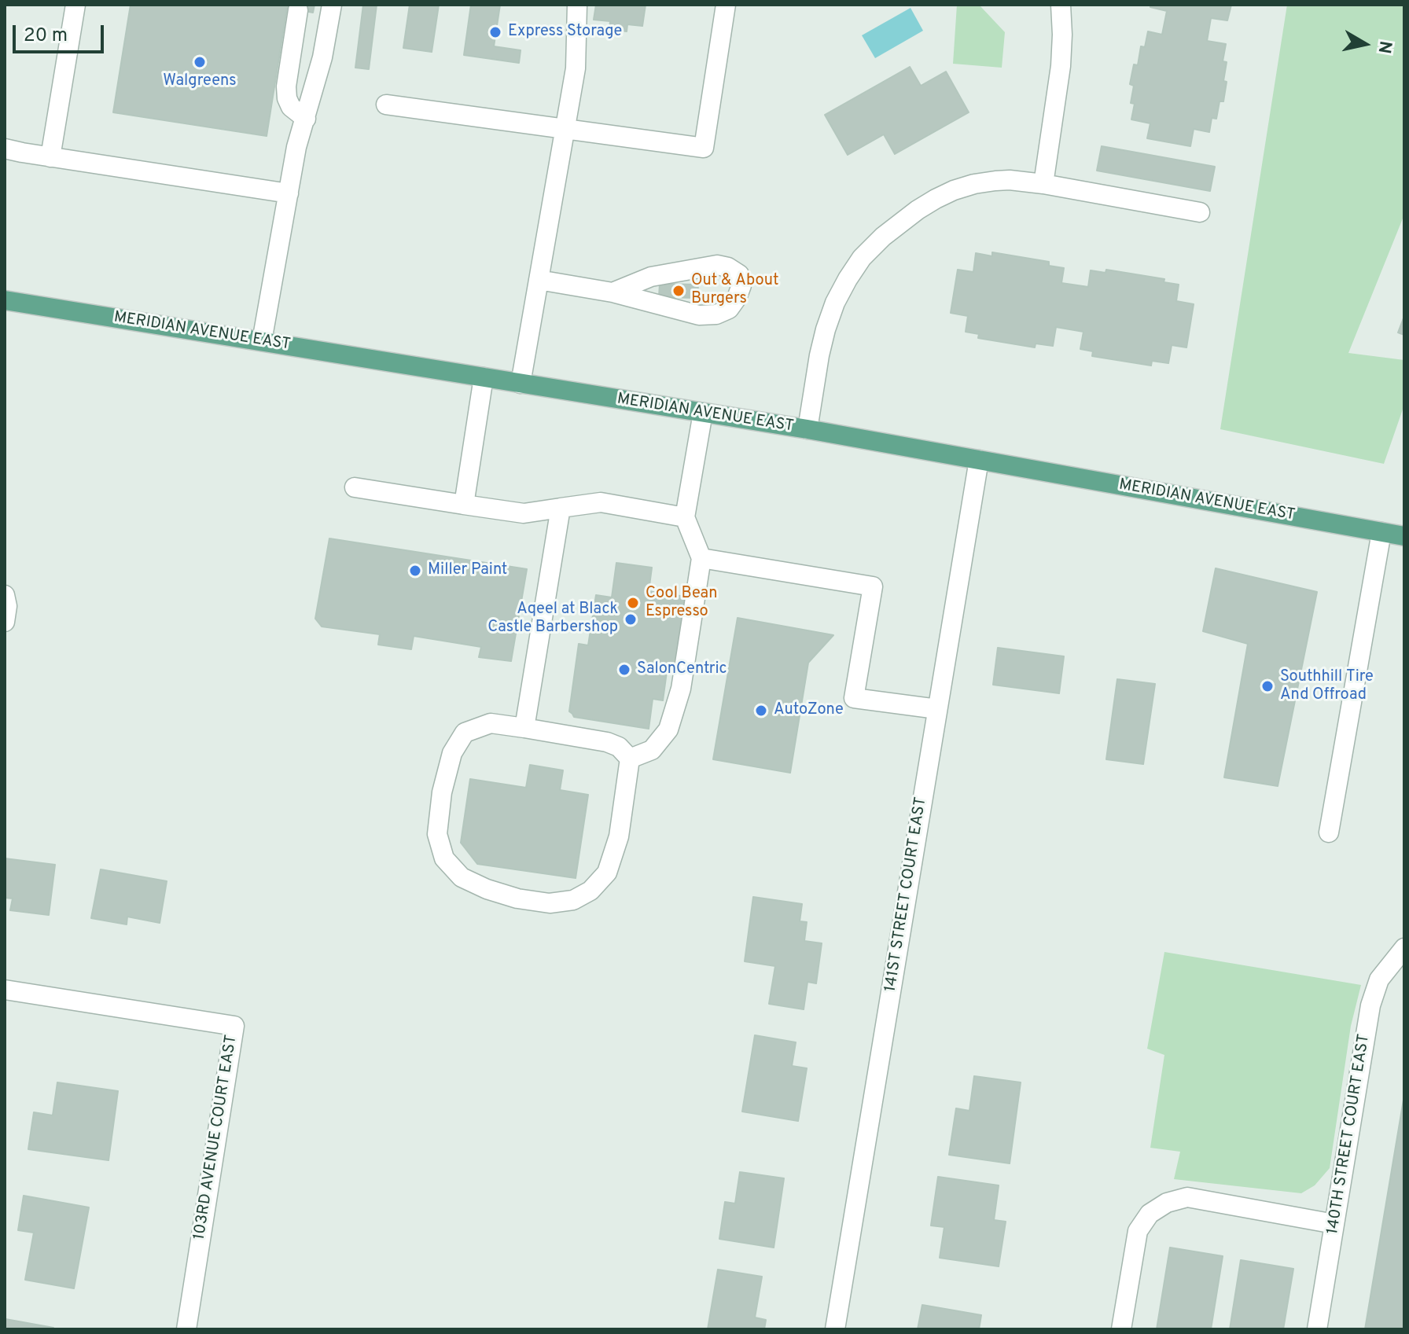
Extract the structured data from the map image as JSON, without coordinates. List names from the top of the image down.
{
  "streets": {
    "main road": ["MERIDIAN AVENUE EAST"],
    "street": ["141ST STREET COURT EAST", "140TH STREET COURT EAST", "103RD AVENUE COURT EAST"]
  },
  "crossings": [
    ["MERIDIAN AVENUE EAST", "141ST STREET COURT EAST"]
  ],
  "places": [
    "Express Storage",
    "Walgreens",
    "Out & About Burgers",
    "Miller Paint",
    "Cool Bean Espresso",
    "Aqeel at Black Castle Barbershop",
    "SalonCentric",
    "Southhill Tire And Offroad",
    "AutoZone"
  ],
  "scale_bar": "20 m",
  "north": "right"
}
